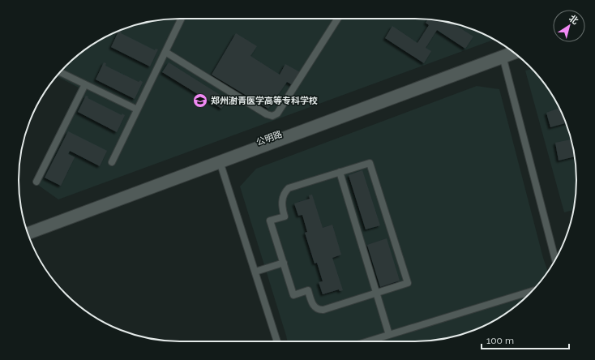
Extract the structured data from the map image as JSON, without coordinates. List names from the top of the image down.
{
  "streets": {
    "street": ["公明路"]
  },
  "places": {
    "school or university": ["郑州澍青医学高等专科学校"]
  },
  "scale_bar": "100 m",
  "north": "top right"
}
